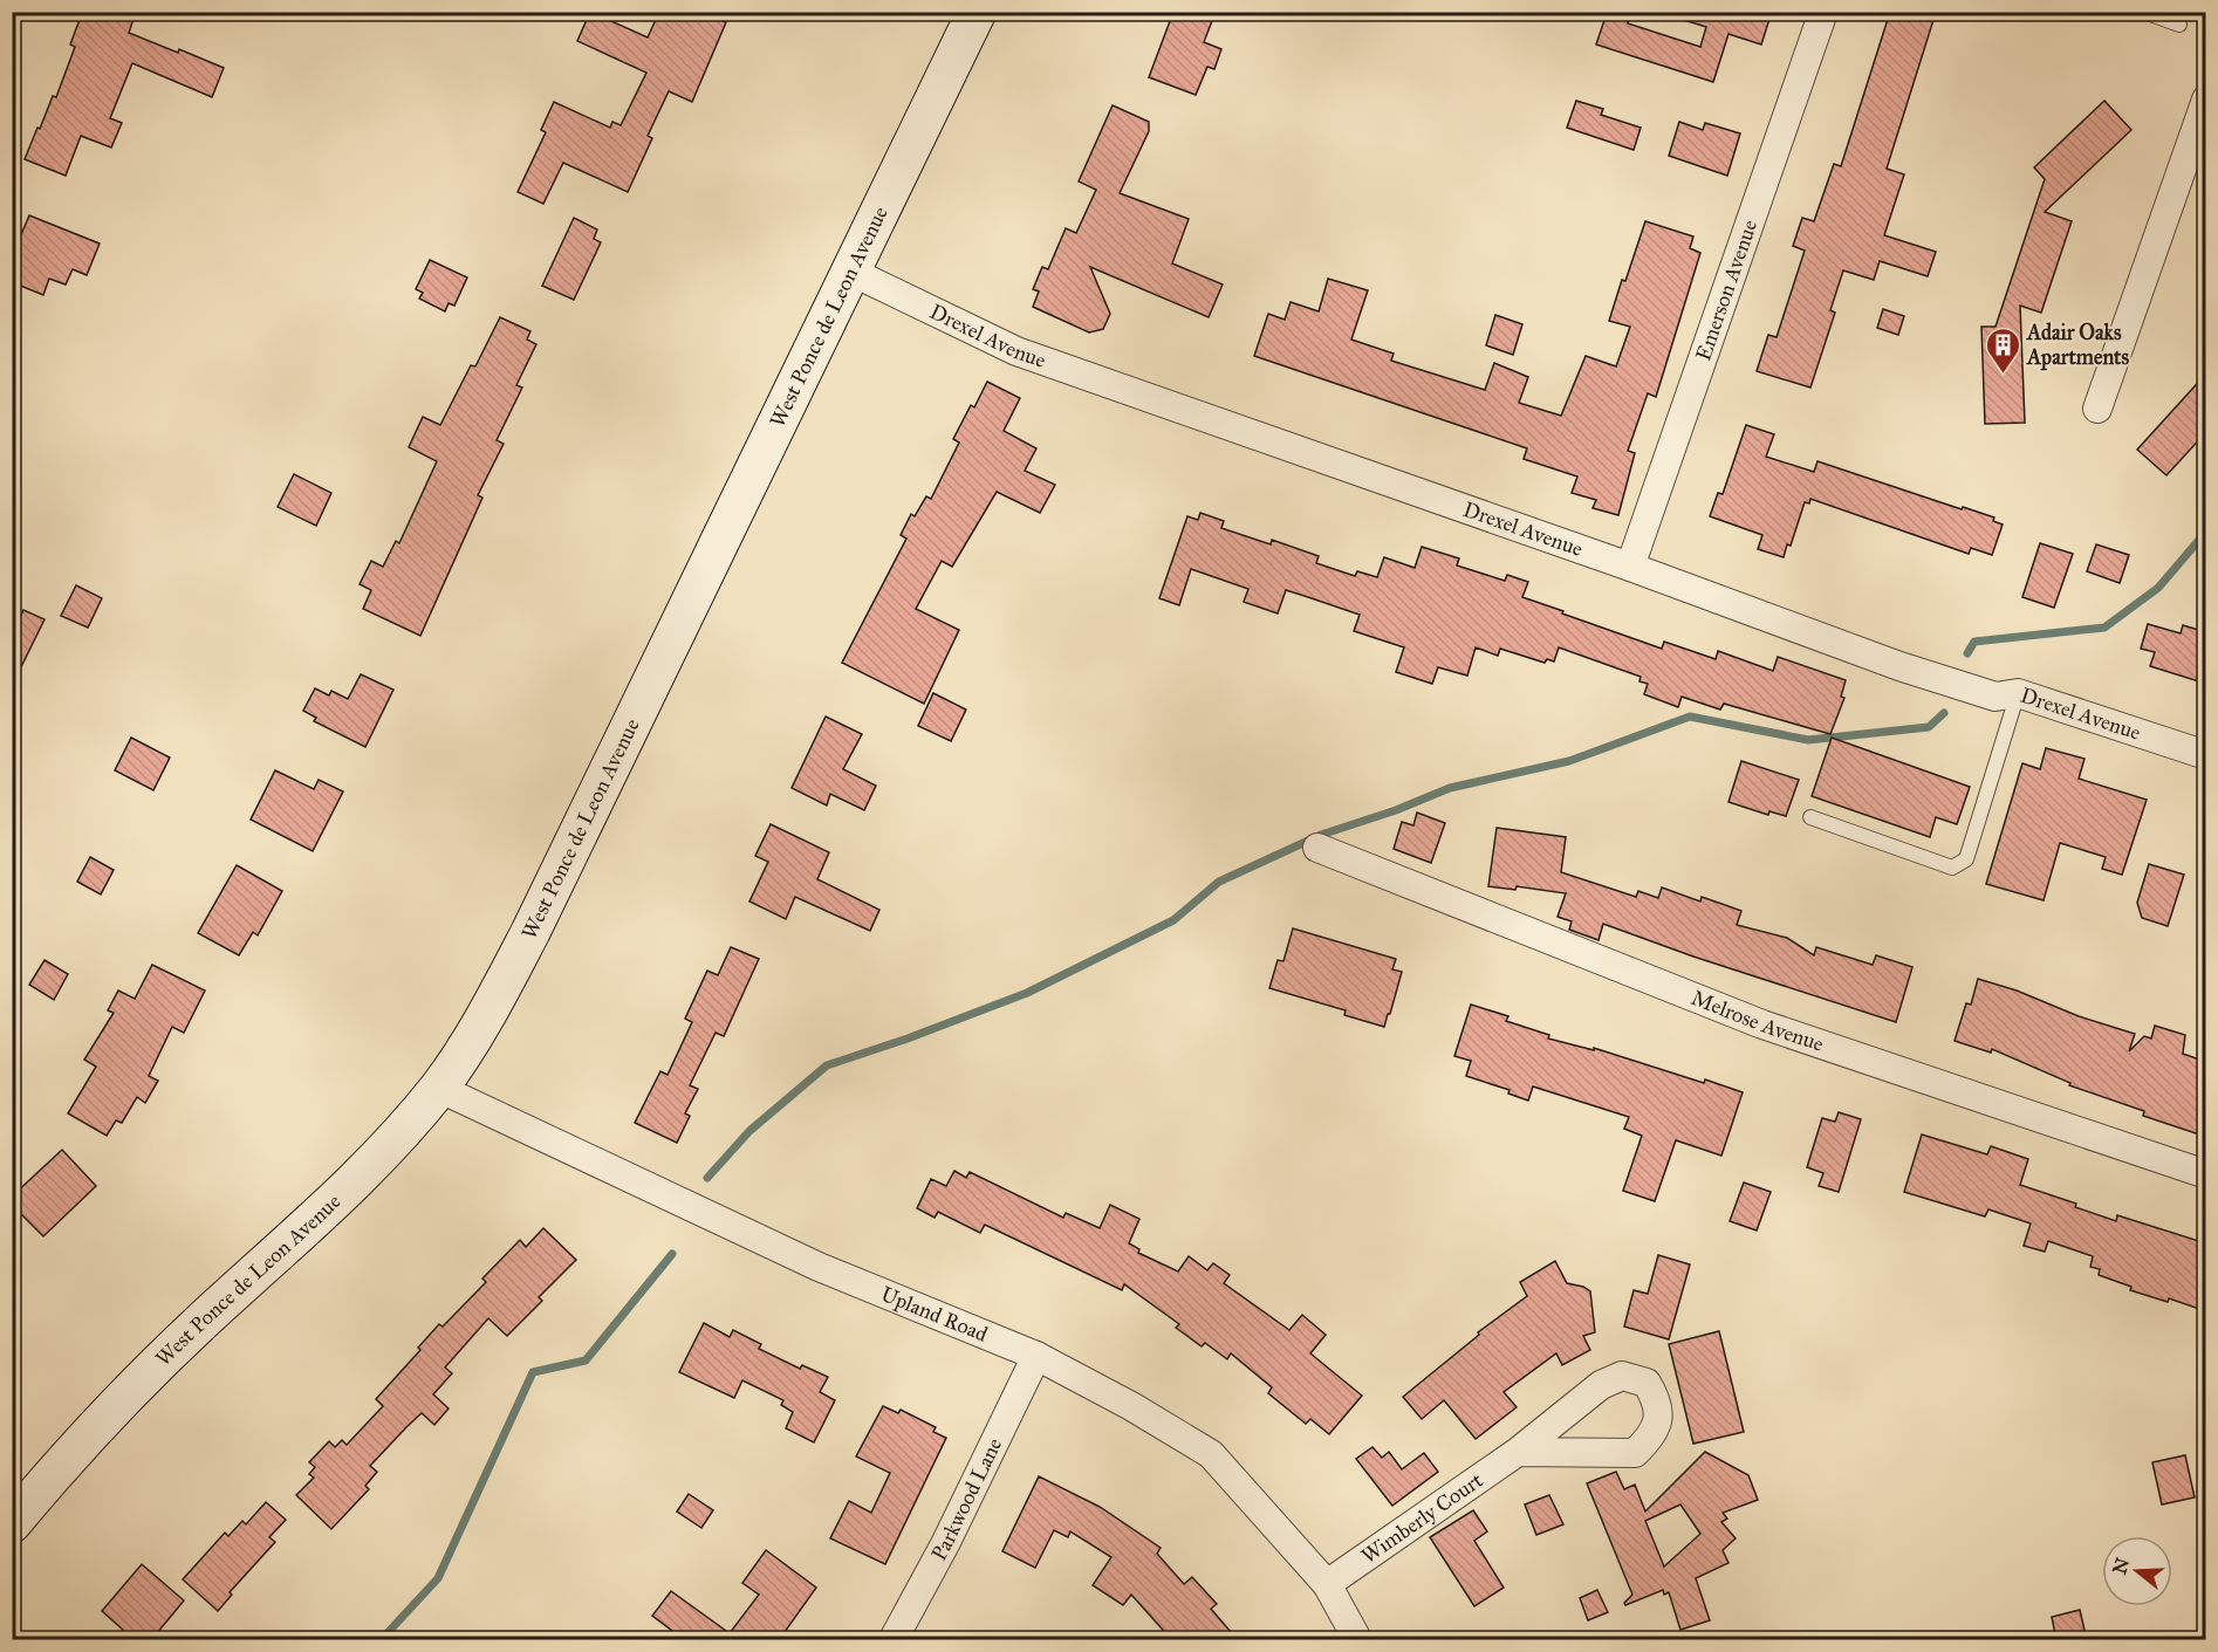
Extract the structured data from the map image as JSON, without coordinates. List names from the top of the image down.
{
  "streets": {
    "main road": ["West Ponce de Leon Avenue"],
    "street": [
      "Emerson Avenue",
      "Drexel Avenue",
      "Melrose Avenue",
      "Upland Road",
      "Parkwood Lane",
      "Wimberly Court"
    ]
  },
  "crossings": [
    ["Emerson Avenue", "Drexel Avenue"],
    ["West Ponce de Leon Avenue", "Drexel Avenue"],
    ["West Ponce de Leon Avenue", "Upland Road"],
    ["Upland Road", "Parkwood Lane"],
    ["Upland Road", "Wimberly Court"]
  ],
  "places": {
    "building": ["Adair Oaks Apartments"]
  },
  "north": "left"
}
